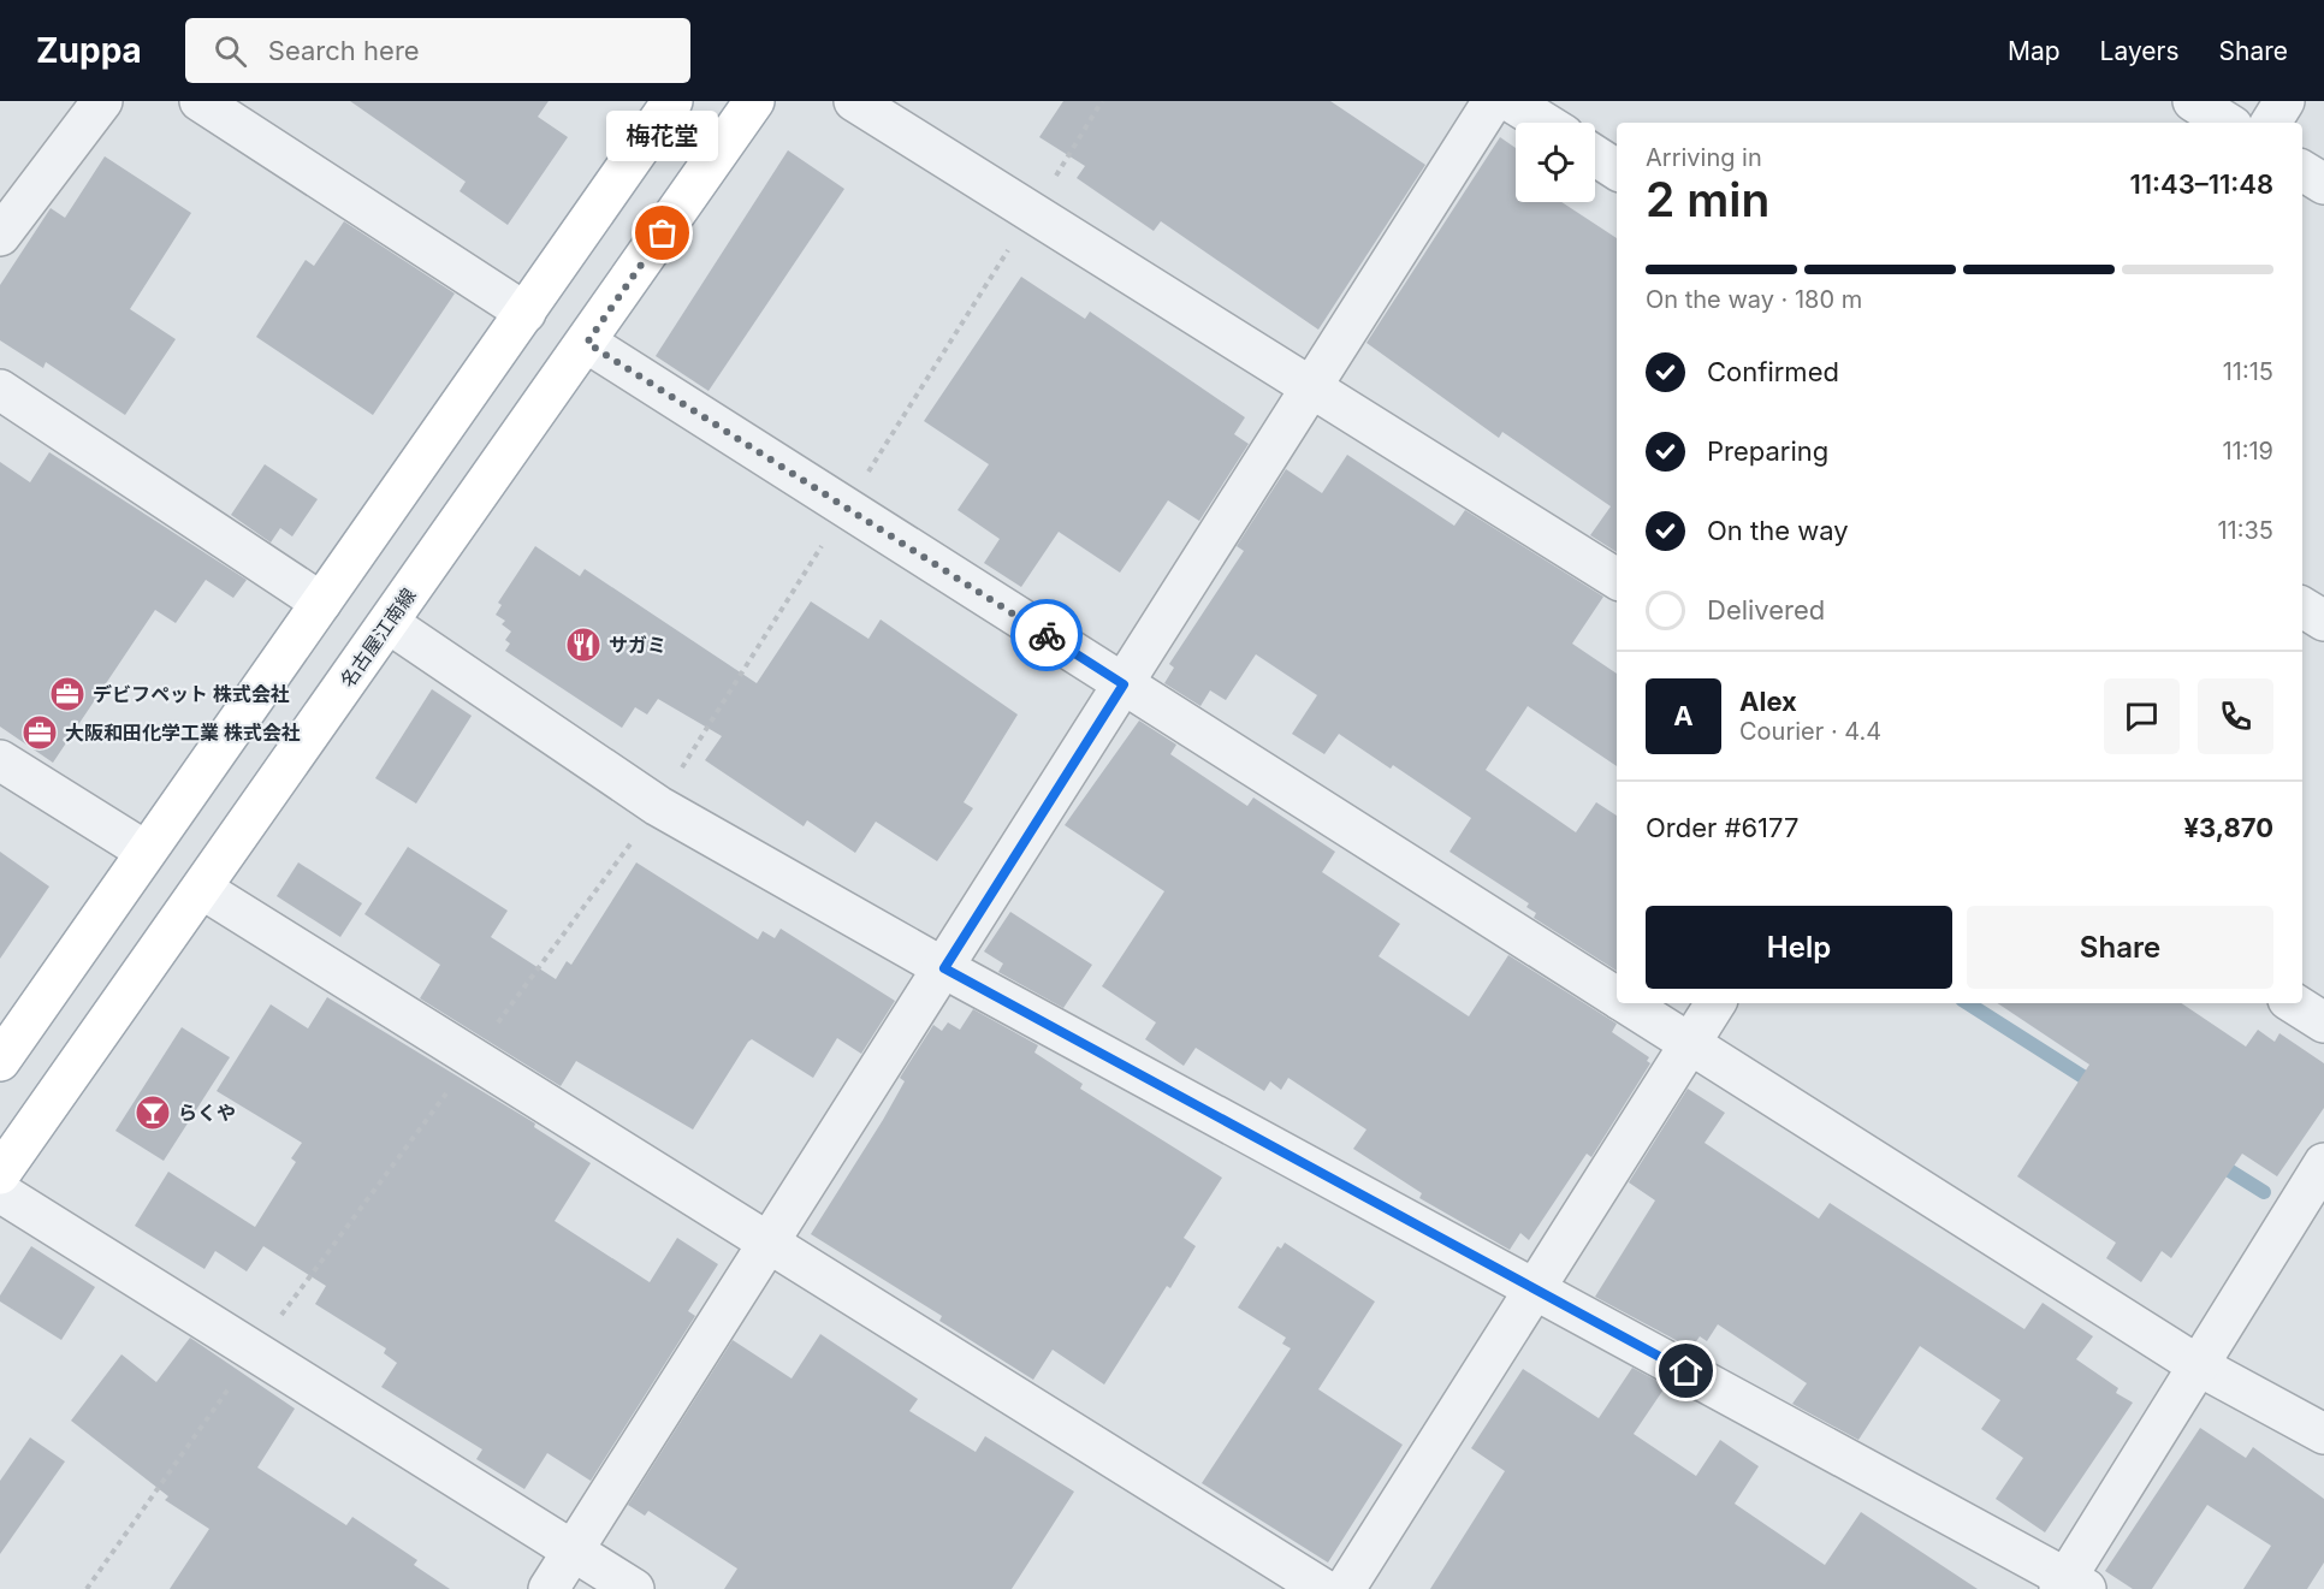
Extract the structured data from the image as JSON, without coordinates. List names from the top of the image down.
{
  "streets": {
    "main road": ["名古屋江南線"]
  },
  "places": {
    "other": ["梅花堂"],
    "restaurant": ["サガミ"],
    "office": ["デビフペット 株式会社", "大阪和田化学工業 株式会社"],
    "bar": ["らくや"]
  },
  "page": {
    "header": "Zuppa",
    "search": "Search here",
    "nav": ["Map", "Layers", "Share"],
    "bubble": "梅花堂",
    "heading": ["2 min", "Arriving in", "11:43–11:48"],
    "panel": [
      "Alex",
      "Courier · 4.4",
      "Order #6177",
      "¥3,870"
    ],
    "bar": "On the way · 180 m",
    "list": [
      ["Confirmed", "11:15"],
      ["Preparing", "11:19"],
      ["On the way", "11:35"],
      "Delivered"
    ],
    "round": "A",
    "buttons": ["Help", "Share"]
  }
}
